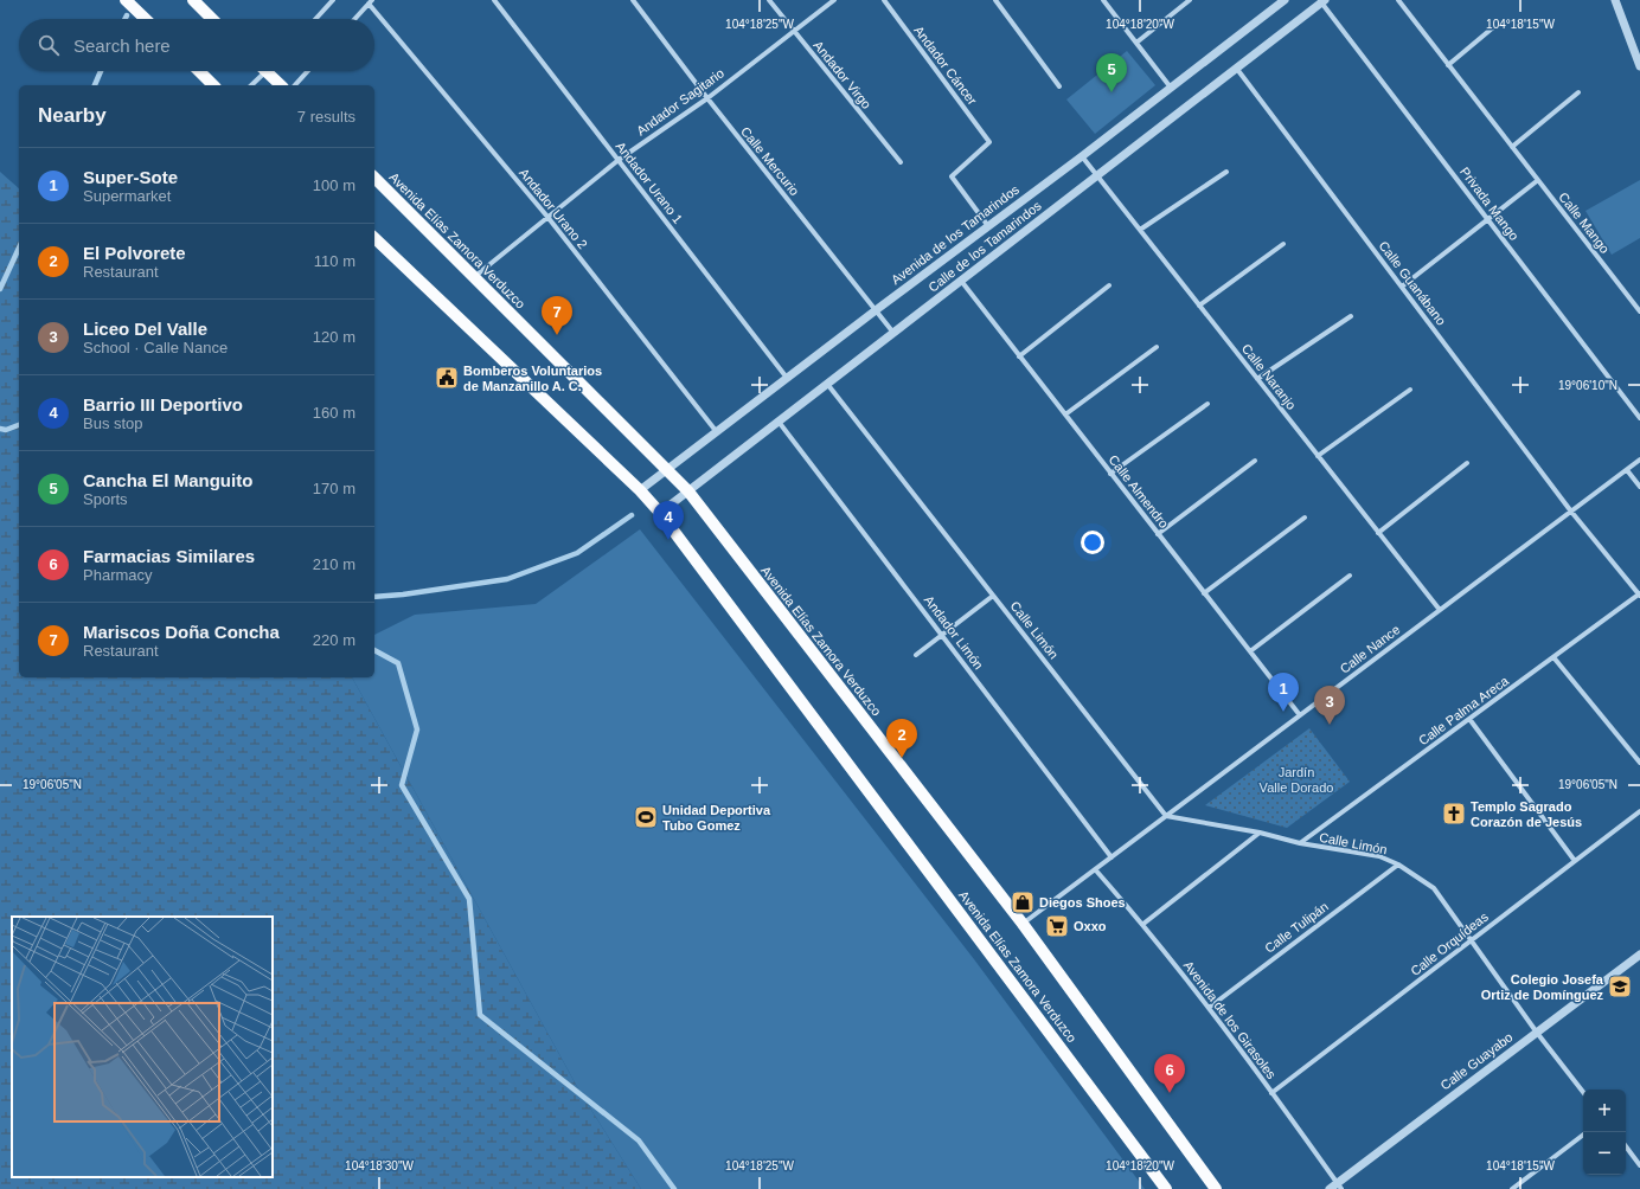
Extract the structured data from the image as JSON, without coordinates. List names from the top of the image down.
{
  "streets": {
    "main road": ["Avenida Elías Zamora Verduzco"],
    "street": [
      "Andador Cáncer",
      "Andador Virgo",
      "Andador Sagitario",
      "Calle Mercurio",
      "Andador Urano 1",
      "Privada Mango",
      "Andador Urano 2",
      "Calle Mango",
      "Avenida de los Tamarindos",
      "Calle de los Tamarindos",
      "Calle Guanábano",
      "Calle Naranjo",
      "Calle Almendro",
      "Calle Limón",
      "Andador Limón",
      "Calle Nance",
      "Calle Palma Areca",
      "Calle Tulipán",
      "Calle Orquídeas",
      "Avenida de los Girasoles",
      "Calle Guayabo"
    ]
  },
  "crossings": [
    ["Andador Cáncer", "Avenida de los Tamarindos"],
    ["Andador Virgo", "Andador Sagitario"],
    ["Andador Sagitario", "Calle Mercurio"],
    ["Andador Sagitario", "Andador Urano 1"],
    ["Andador Sagitario", "Andador Urano 2"],
    ["Andador Sagitario", "Avenida Elías Zamora Verduzco"],
    ["Calle Mercurio", "Avenida de los Tamarindos"],
    ["Calle Mercurio", "Calle de los Tamarindos"],
    ["Andador Urano 1", "Avenida de los Tamarindos"],
    ["Privada Mango", "Calle de los Tamarindos"],
    ["Andador Urano 2", "Avenida de los Tamarindos"],
    ["Avenida de los Tamarindos", "Avenida Elías Zamora Verduzco"],
    ["Avenida de los Tamarindos", "Calle Naranjo"],
    ["Avenida Elías Zamora Verduzco", "Calle de los Tamarindos"],
    ["Avenida Elías Zamora Verduzco", "Calle Nance"],
    ["Calle de los Tamarindos", "Calle Guanábano"],
    ["Calle de los Tamarindos", "Calle Naranjo"],
    ["Calle de los Tamarindos", "Calle Almendro"],
    ["Calle de los Tamarindos", "Calle Limón"],
    ["Calle de los Tamarindos", "Andador Limón"],
    ["Calle Guanábano", "Calle Nance"],
    ["Calle Naranjo", "Calle Nance"],
    ["Calle Almendro", "Calle Nance"],
    ["Calle Limón", "Calle Nance"],
    ["Calle Limón", "Calle Palma Areca"],
    ["Calle Limón", "Calle Tulipán"],
    ["Calle Limón", "Calle Orquídeas"],
    ["Calle Limón", "Calle Guayabo"],
    ["Andador Limón", "Calle Nance"],
    ["Calle Nance", "Avenida de los Girasoles"],
    ["Calle Tulipán", "Avenida de los Girasoles"],
    ["Calle Orquídeas", "Avenida de los Girasoles"],
    ["Avenida de los Girasoles", "Calle Guayabo"]
  ],
  "parks": ["Jardín Valle Dorado"],
  "places": {
    "public building": ["Bomberos Voluntarios de Manzanillo A. C."],
    "church": ["Templo Sagrado Corazón de Jesús"],
    "sports": ["Unidad Deportiva Tubo Gomez"],
    "shop": ["Diegos Shoes"],
    "supermarket": ["Oxxo"],
    "school or university": ["Colegio Josefa Ortiz de Domínguez"]
  },
  "page": {
    "search": "Search here",
    "pins": [
      "5",
      "7",
      "4",
      "1",
      "3",
      "2",
      "6"
    ],
    "heading": ["Nearby", "7 results"],
    "list": [
      {
        "mark": "1",
        "name": "Super-Sote",
        "note": "Supermarket",
        "value": "100 m"
      },
      {
        "mark": "2",
        "name": "El Polvorete",
        "note": "Restaurant",
        "value": "110 m"
      },
      {
        "mark": "3",
        "name": "Liceo Del Valle",
        "note": "School · Calle Nance",
        "value": "120 m"
      },
      {
        "mark": "4",
        "name": "Barrio III Deportivo",
        "note": "Bus stop",
        "value": "160 m"
      },
      {
        "mark": "5",
        "name": "Cancha El Manguito",
        "note": "Sports",
        "value": "170 m"
      },
      {
        "mark": "6",
        "name": "Farmacias Similares",
        "note": "Pharmacy",
        "value": "210 m"
      },
      {
        "mark": "7",
        "name": "Mariscos Doña Concha",
        "note": "Restaurant",
        "value": "220 m"
      }
    ],
    "map_buttons": ["+", "−"]
  },
  "coordinates": [
    "104°18'25\"W",
    "104°18'20\"W",
    "104°18'15\"W",
    "19°06'10\"N",
    "19°06'05\"N",
    "104°18'30\"W"
  ]
}
